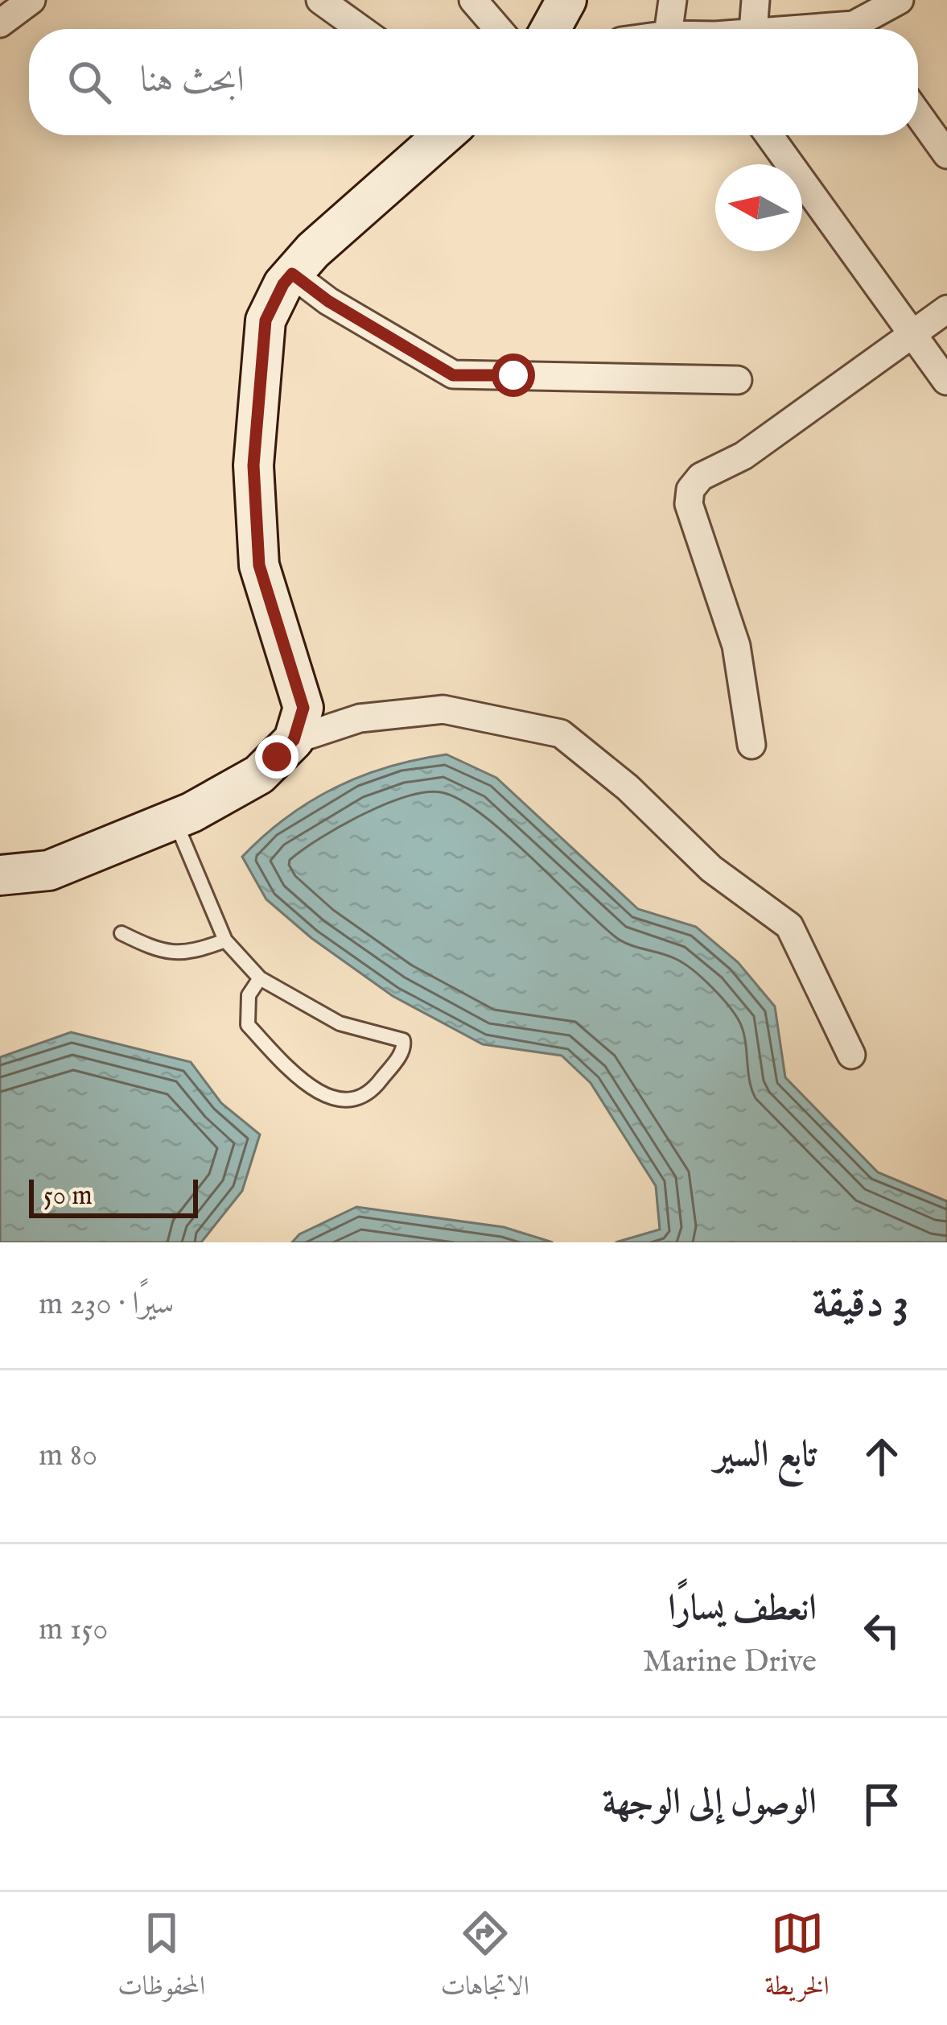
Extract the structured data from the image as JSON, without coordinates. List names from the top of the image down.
{
  "scale_bar": "50 m",
  "north": "left",
  "page": {
    "search": "ابحث هنا",
    "scale": "50 m",
    "heading": ["3 دقيقة", "سيرًا · 230 m"],
    "list": [
      ["تابع السير", "80 m"],
      ["انعطف يسارًا", "Marine Drive", "150 m"],
      "الوصول إلى الوجهة"
    ],
    "nav": ["الخريطة", "الاتجاهات", "المحفوظات"]
  }
}
